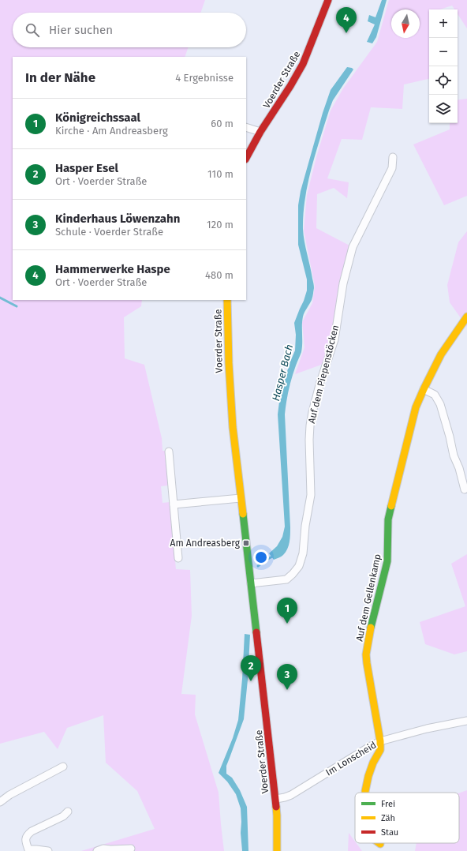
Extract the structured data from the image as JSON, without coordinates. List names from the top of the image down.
{
  "streets": {
    "main road": ["Voerder Straße", "Auf dem Gellenkamp"],
    "street": ["Auf dem Piepenstöcken", "Im Lonscheid"]
  },
  "crossings": [
    ["Voerder Straße", "Auf dem Piepenstöcken"],
    ["Voerder Straße", "Im Lonscheid"],
    ["Auf dem Gellenkamp", "Im Lonscheid"]
  ],
  "water": ["Hasper Bach"],
  "places": {
    "transit": ["Am Andreasberg"]
  },
  "legend": ["Frei", "Zäh", "Stau"],
  "north": "bottom",
  "page": {
    "pins": [
      "4",
      "1",
      "2",
      "3"
    ],
    "map_buttons": ["+", "−"],
    "search": "Hier suchen",
    "heading": ["In der Nähe", "4 Ergebnisse"],
    "list": [
      {
        "mark": "1",
        "name": "Königreichssaal",
        "note": "Kirche · Am Andreasberg",
        "value": "60 m"
      },
      {
        "mark": "2",
        "name": "Hasper Esel",
        "note": "Ort · Voerder Straße",
        "value": "110 m"
      },
      {
        "mark": "3",
        "name": "Kinderhaus Löwenzahn",
        "note": "Schule · Voerder Straße",
        "value": "120 m"
      },
      {
        "mark": "4",
        "name": "Hammerwerke Haspe",
        "note": "Ort · Voerder Straße",
        "value": "480 m"
      }
    ]
  }
}
